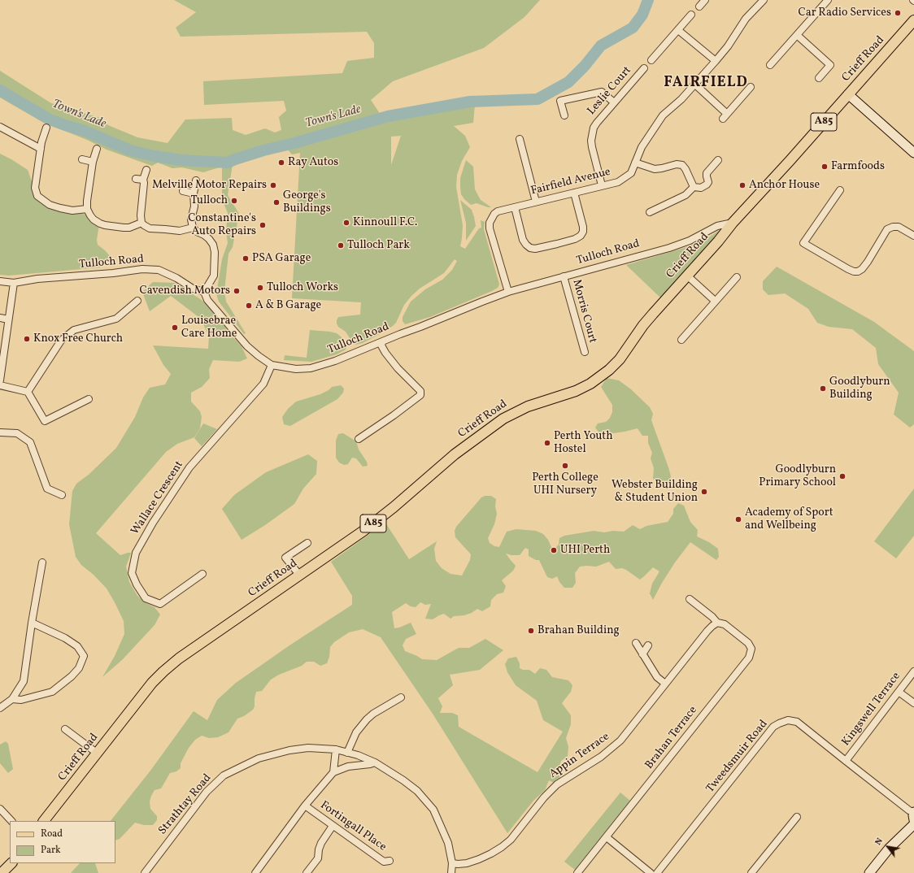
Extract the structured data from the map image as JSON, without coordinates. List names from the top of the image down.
{
  "streets": {
    "main road": ["Crieff Road", "A85"],
    "street": [
      "Leslie Court",
      "Fairfield Avenue",
      "Tulloch Road",
      "Morris Court",
      "Wallace Crescent",
      "Kingswell Terrace",
      "Brahan Terrace",
      "Appin Terrace",
      "Tweedsmuir Road",
      "Strathtay Road",
      "Fortingall Place"
    ]
  },
  "crossings": [
    ["Crieff Road", "Tulloch Road"],
    ["Leslie Court", "Fairfield Avenue"],
    ["Fairfield Avenue", "Tulloch Road"],
    ["Tulloch Road", "Morris Court"],
    ["Tulloch Road", "Wallace Crescent"],
    ["Kingswell Terrace", "Tweedsmuir Road"],
    ["Brahan Terrace", "Appin Terrace"],
    ["Appin Terrace", "Strathtay Road"],
    ["Strathtay Road", "Fortingall Place"]
  ],
  "districts": ["FAIRFIELD"],
  "water": ["Town's Lade"],
  "places": [
    "Car Radio Services",
    "Ray Autos",
    "Farmfoods",
    "Melville Motor Repairs",
    "Anchor House",
    "Tulloch",
    "George's Buildings",
    "Kinnoull F.C.",
    "Constantine's Auto Repairs",
    "Tulloch Park",
    "PSA Garage",
    "Tulloch Works",
    "Cavendish Motors",
    "A & B Garage",
    "Louisebrae Care Home",
    "Knox Free Church",
    "Goodlyburn Building",
    "Perth Youth Hostel",
    "Perth College UHI Nursery",
    "Goodlyburn Primary School",
    "Webster Building & Student Union",
    "Academy of Sport and Wellbeing",
    "UHI Perth",
    "Brahan Building"
  ],
  "legend": ["Road", "Park"],
  "north": "top left"
}
